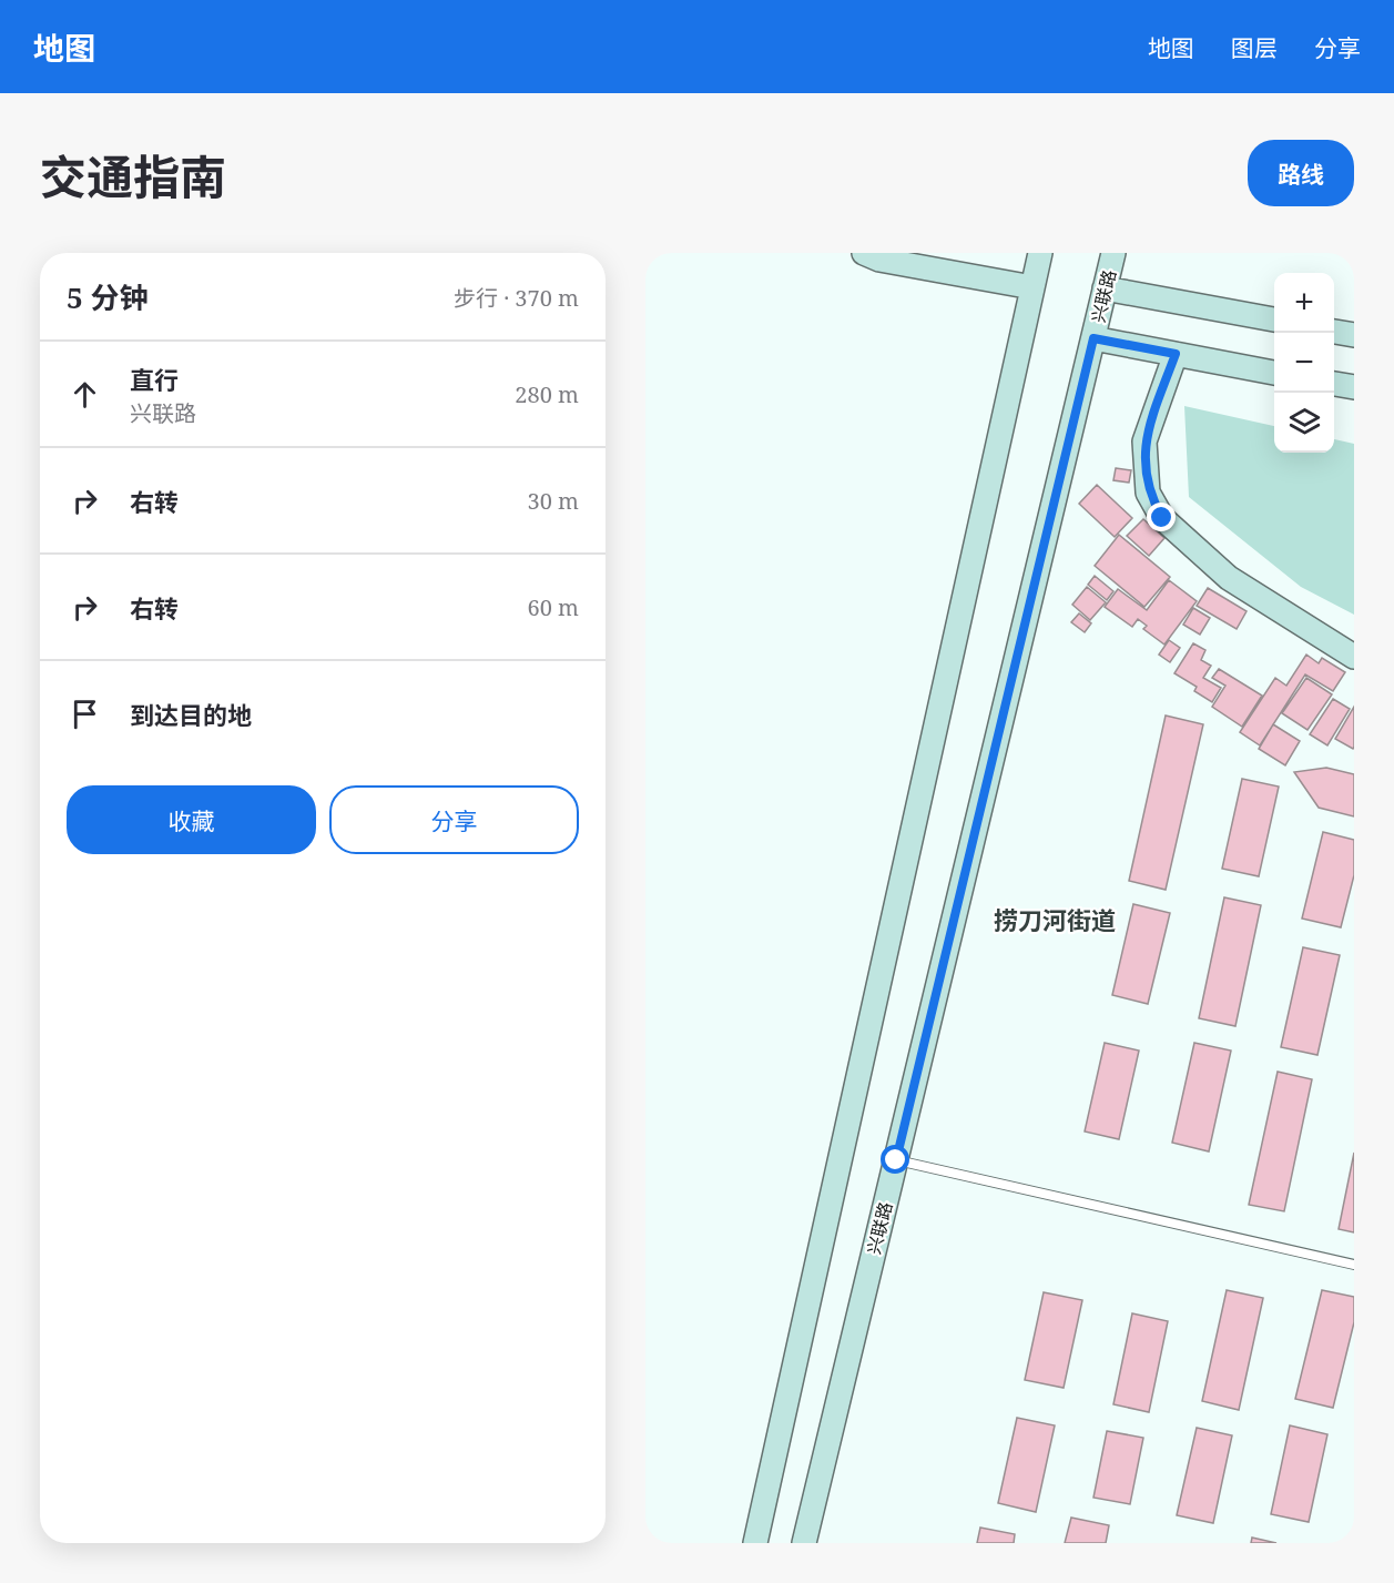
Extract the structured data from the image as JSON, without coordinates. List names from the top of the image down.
{
  "streets": {
    "main road": ["兴联路"]
  },
  "districts": ["捞刀河街道"],
  "page": {
    "header": "地图",
    "nav": ["地图", "图层", "分享"],
    "title": "交通指南",
    "buttons": [
      "路线",
      ["收藏", "分享"]
    ],
    "heading": ["5 分钟", "步行 · 370 m"],
    "map_buttons": ["+", "−"],
    "list": [
      ["直行", "兴联路", "280 m"],
      ["右转", "30 m"],
      ["右转", "60 m"],
      "到达目的地"
    ]
  }
}
